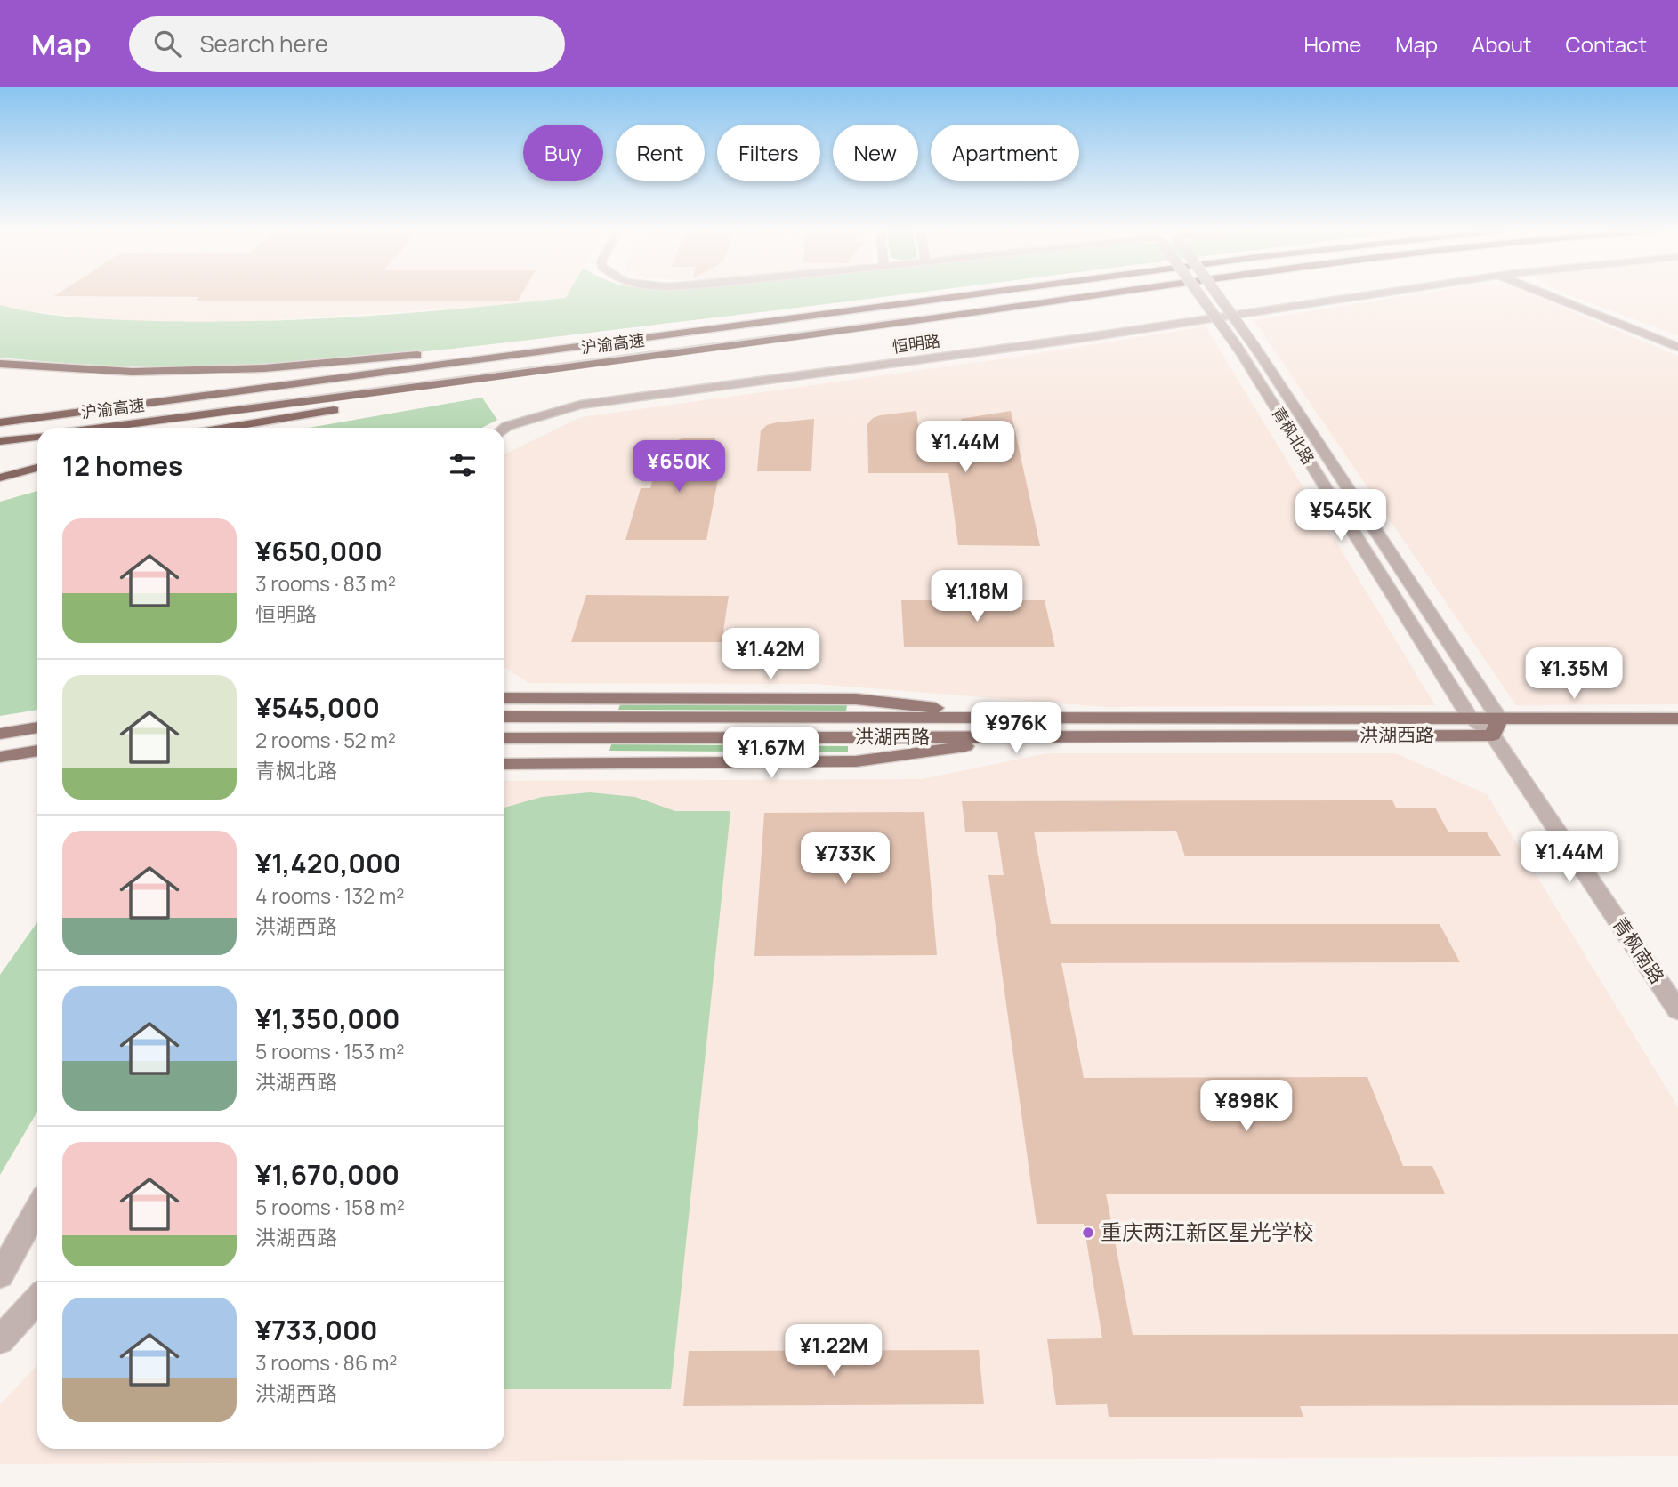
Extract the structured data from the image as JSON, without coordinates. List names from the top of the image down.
{
  "streets": {
    "highway": ["沪渝高速"],
    "main road": ["洪湖西路"],
    "street": ["恒明路", "青枫北路", "青枫南路"]
  },
  "crossings": [
    ["青枫北路", "洪湖西路"],
    ["青枫北路", "青枫南路"],
    ["洪湖西路", "青枫南路"]
  ],
  "places": ["重庆两江新区星光学校"],
  "page": {
    "header": "Map",
    "search": "Search here",
    "nav": [
      "Home",
      "Map",
      "About",
      "Contact"
    ],
    "chip": [
      "Buy",
      "Rent",
      "Filters",
      "New",
      "Apartment"
    ],
    "price": [
      "¥1.44M",
      "¥650K",
      "¥545K",
      "¥1.18M",
      "¥1.42M",
      "¥1.35M",
      "¥976K",
      "¥1.67M",
      "¥1.44M",
      "¥733K",
      "¥898K",
      "¥1.22M"
    ],
    "heading": "12 homes",
    "list": [
      {
        "name": "¥650,000",
        "note": "3 rooms · 83 m² · 恒明路"
      },
      {
        "name": "¥545,000",
        "note": "2 rooms · 52 m² · 青枫北路"
      },
      {
        "name": "¥1,420,000",
        "note": "4 rooms · 132 m² · 洪湖西路"
      },
      {
        "name": "¥1,350,000",
        "note": "5 rooms · 153 m² · 洪湖西路"
      },
      {
        "name": "¥1,670,000",
        "note": "5 rooms · 158 m² · 洪湖西路"
      },
      {
        "name": "¥733,000",
        "note": "3 rooms · 86 m² · 洪湖西路"
      }
    ]
  }
}
